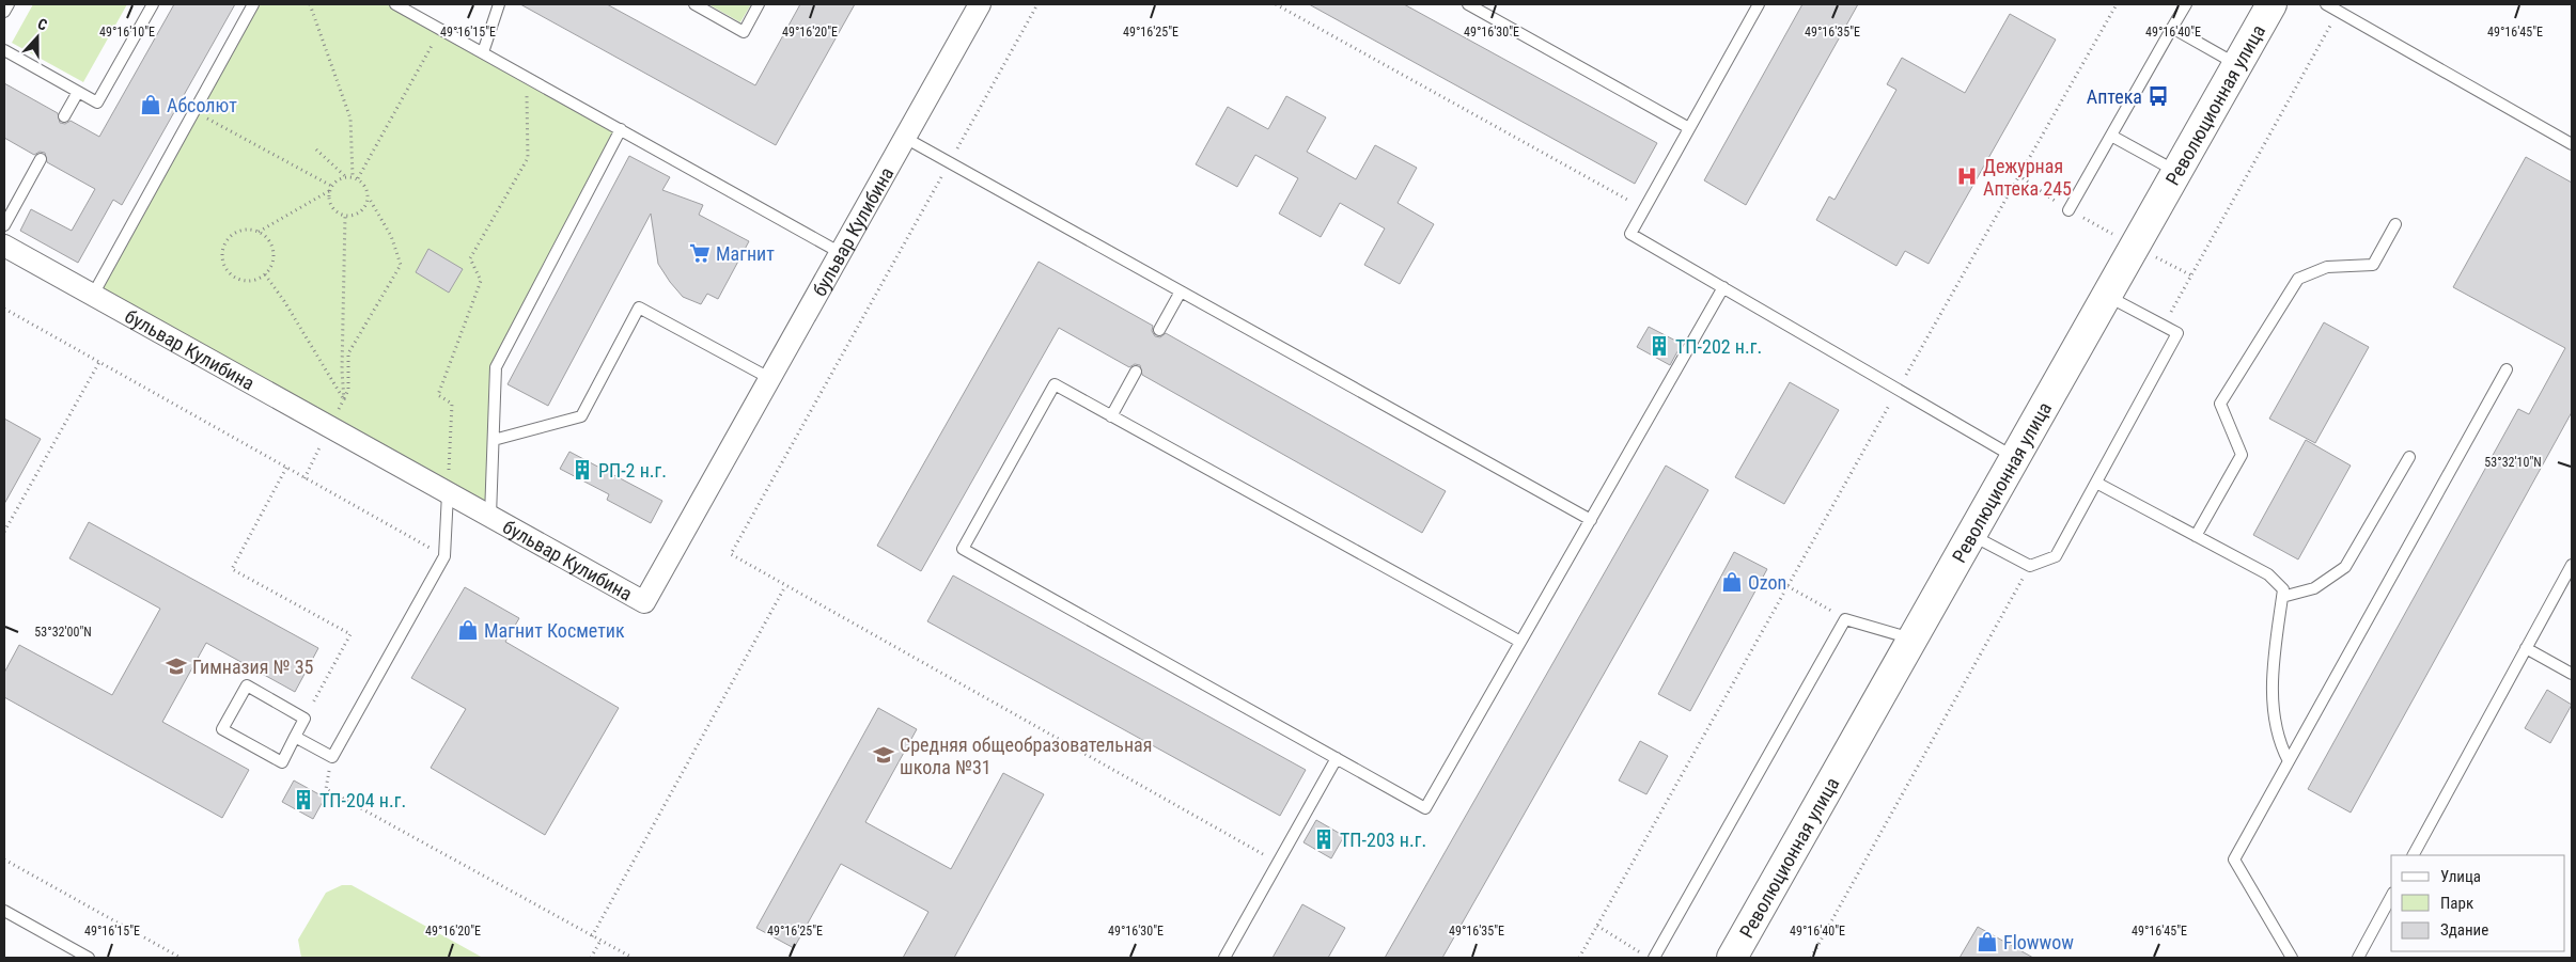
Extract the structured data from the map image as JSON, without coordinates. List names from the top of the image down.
{
  "streets": {
    "main road": ["Революционная улица"],
    "street": ["бульвар Кулибина"]
  },
  "places": {
    "bus stop": ["Аптека"],
    "shop": [
      "Абсолют",
      "Ozon",
      "Магнит Косметик",
      "Flowwow"
    ],
    "hospital": ["Дежурная Аптека 245"],
    "supermarket": ["Магнит"],
    "building": [
      "ТП-202 н.г.",
      "РП-2 н.г.",
      "ТП-204 н.г.",
      "ТП-203 н.г."
    ],
    "school or university": ["Гимназия № 35", "Средняя общеобразовательная школа №31"]
  },
  "legend": ["Улица", "Парк", "Здание"],
  "north": "top",
  "coordinates": [
    "49°16'40\"E",
    "49°16'10\"E",
    "49°16'15\"E",
    "49°16'20\"E",
    "49°16'25\"E",
    "49°16'30\"E",
    "49°16'35\"E",
    "49°16'45\"E",
    "53°32'10\"N",
    "53°32'00\"N"
  ]
}
